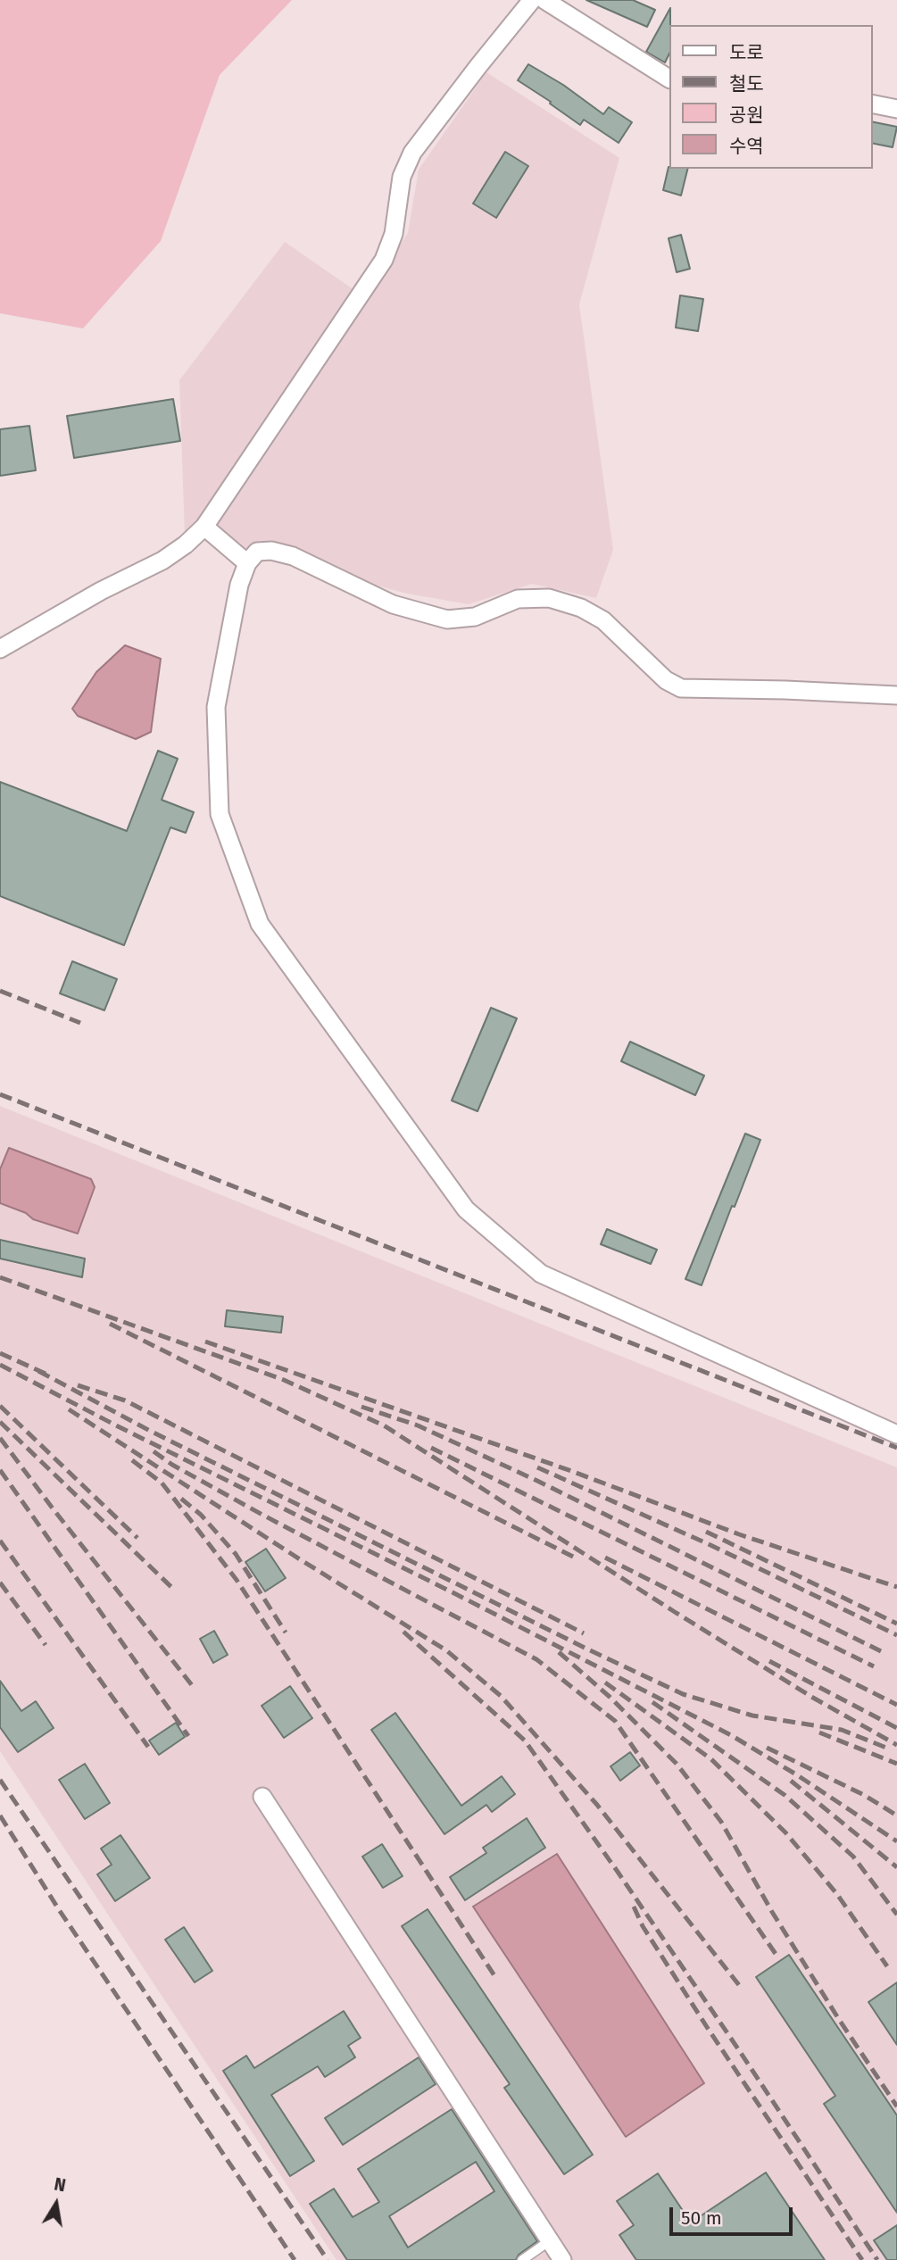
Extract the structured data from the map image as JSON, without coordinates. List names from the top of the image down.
{
  "legend": [
    "도로",
    "철도",
    "공원",
    "수역"
  ],
  "scale_bar": "50 m",
  "north": "top"
}
